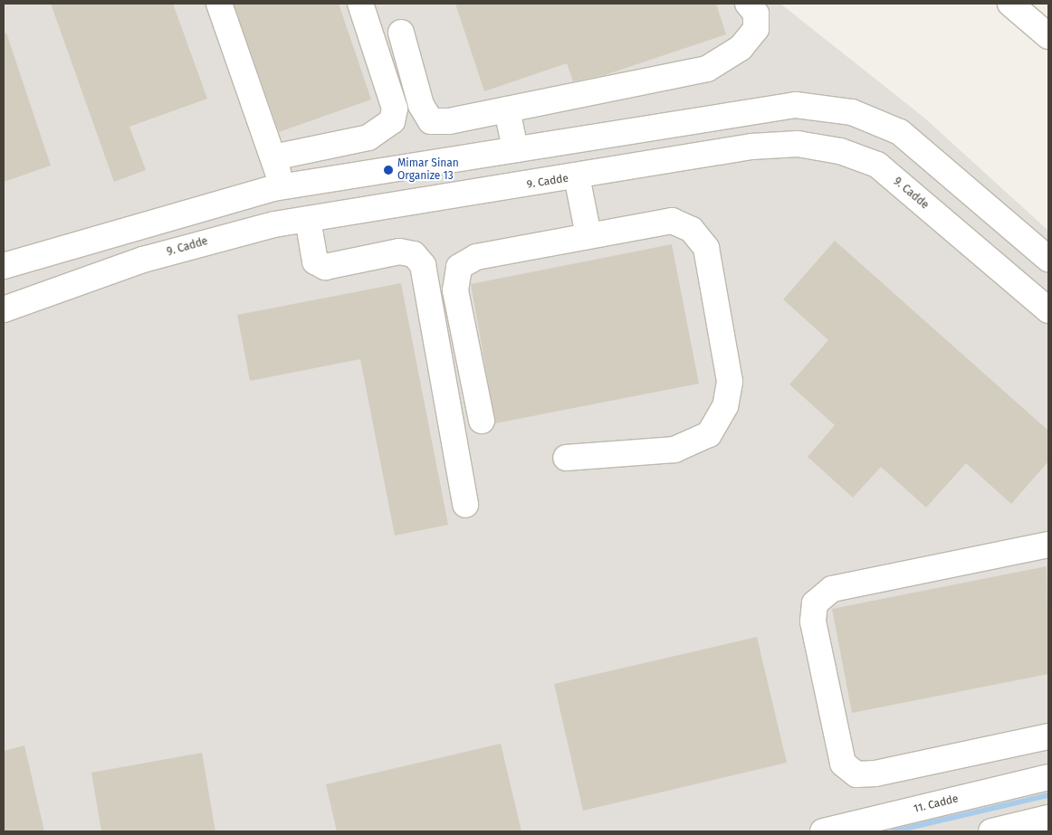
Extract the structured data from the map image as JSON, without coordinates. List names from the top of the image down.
{
  "streets": {
    "street": ["9. Cadde", "11. Cadde"]
  },
  "places": ["Mimar Sinan Organize 13"]
}
